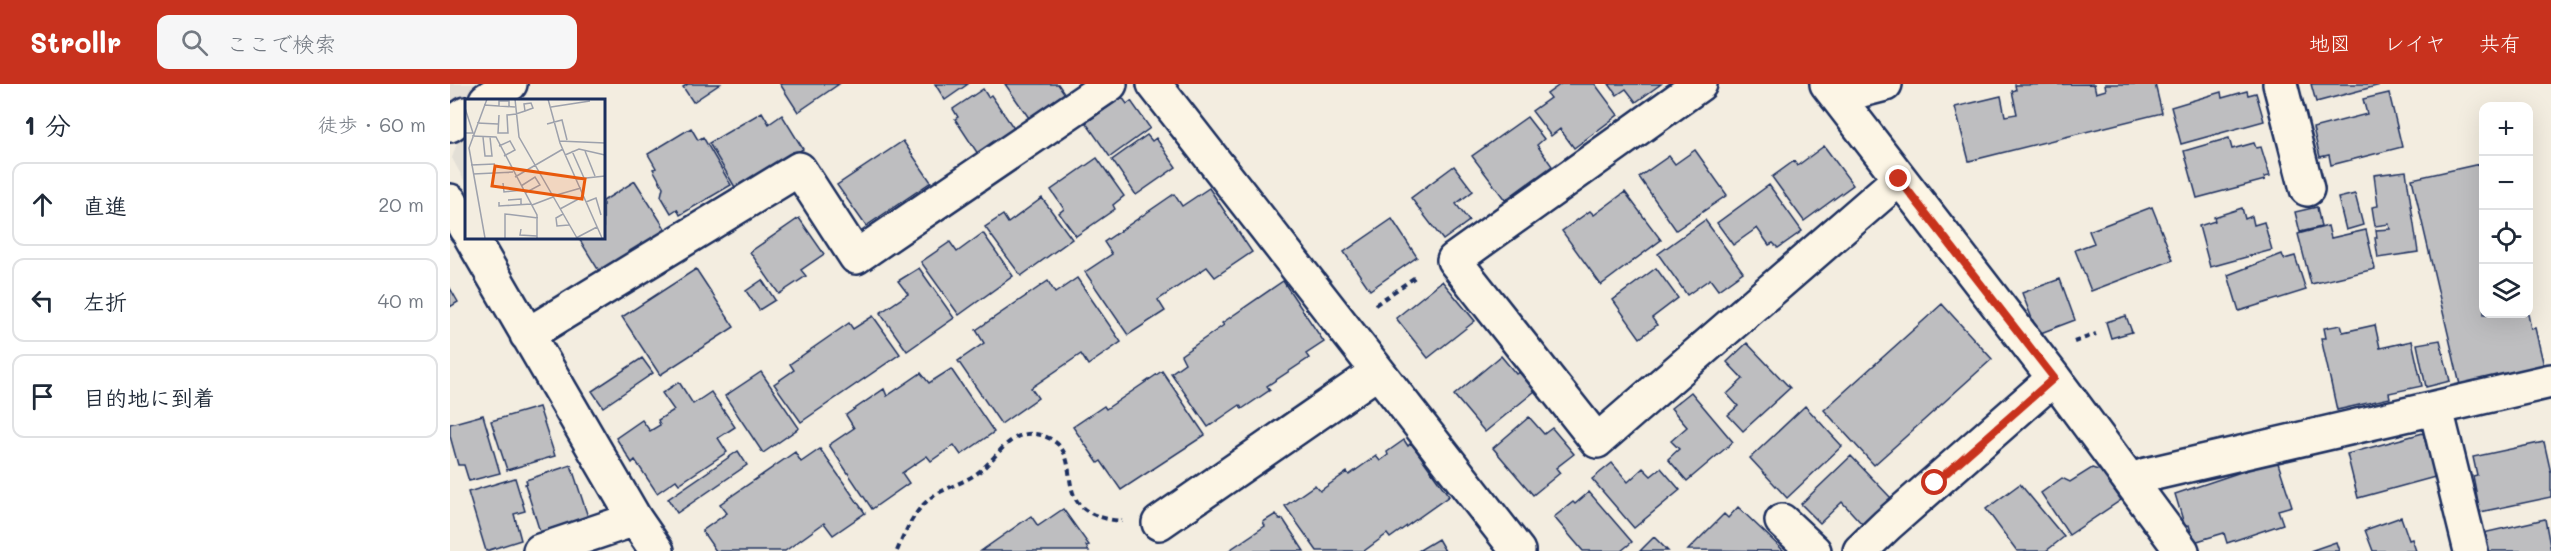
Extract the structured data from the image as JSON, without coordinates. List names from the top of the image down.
{
  "page": {
    "header": "Strollr",
    "search": "ここで検索",
    "nav": ["地図", "レイヤ", "共有"],
    "heading": ["1 分", "徒歩 · 60 m"],
    "map_buttons": ["+", "−"],
    "list": [
      ["直進", "20 m"],
      ["左折", "40 m"],
      "目的地に到着"
    ]
  }
}
